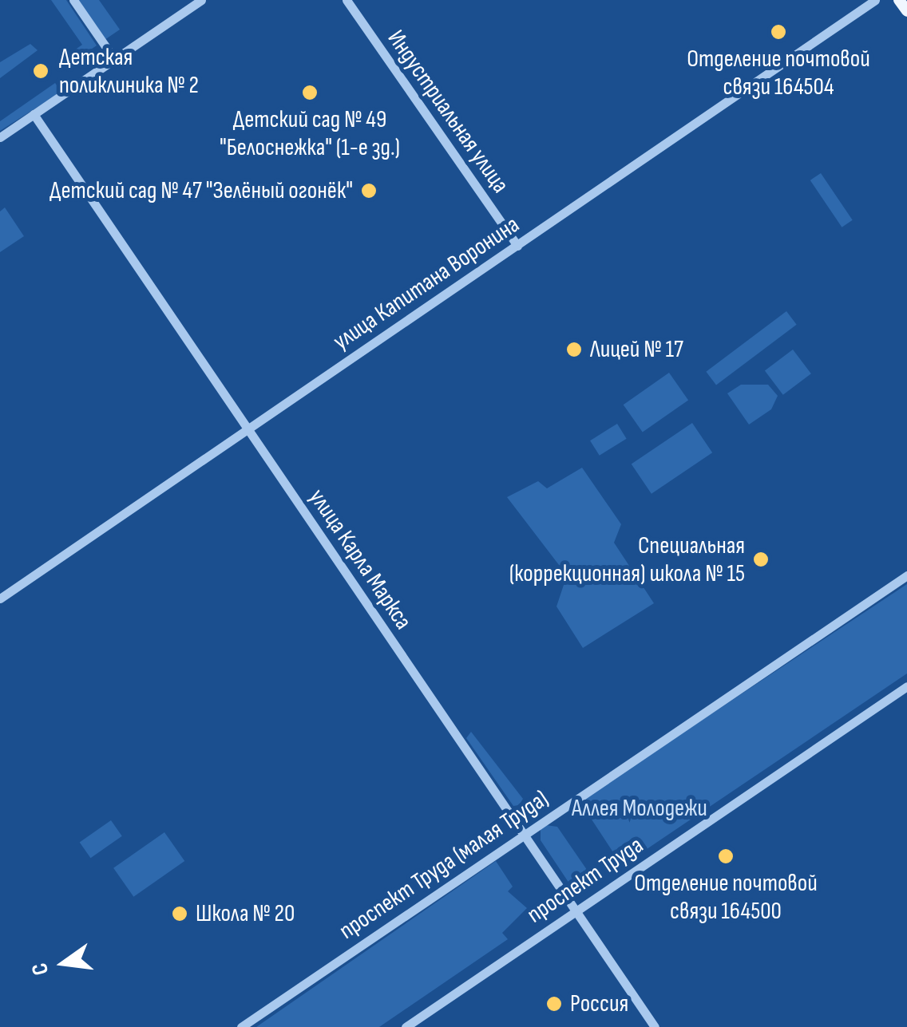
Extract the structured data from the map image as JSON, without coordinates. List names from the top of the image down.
{
  "streets": {
    "street": [
      "Индустриальная улица",
      "улица Капитана Воронина",
      "улица Карла Маркса",
      "проспект Труда (малая Труда)",
      "проспект Труда"
    ]
  },
  "crossings": [
    ["Индустриальная улица", "улица Капитана Воронина"],
    ["улица Капитана Воронина", "улица Карла Маркса"],
    ["улица Карла Маркса", "проспект Труда (малая Труда)"],
    ["улица Карла Маркса", "проспект Труда"]
  ],
  "parks": ["Аллея Молодежи"],
  "places": [
    "Отделение почтовой связи 164504",
    "Детская поликлиника № 2",
    "Детский сад № 49 \"Белоснежка\" (1-е зд.)",
    "Детский сад № 47 \"Зелёный огонёк\"",
    "Лицей № 17",
    "Специальная (коррекционная) школа № 15",
    "Отделение почтовой связи 164500",
    "Школа № 20",
    "Россия"
  ],
  "north": "left"
}
